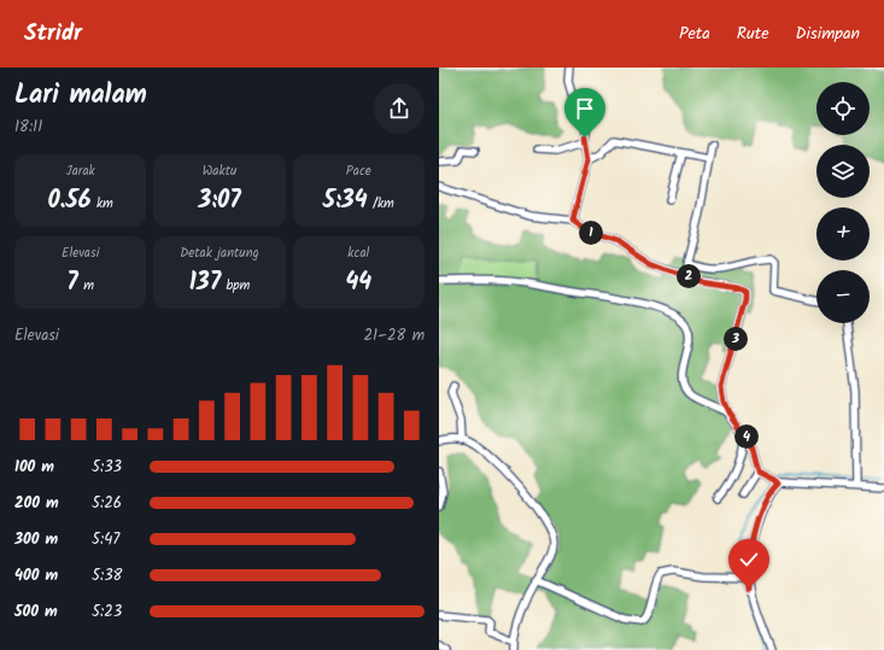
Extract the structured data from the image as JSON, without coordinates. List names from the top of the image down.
{
  "page": {
    "header": "Stridr",
    "nav": ["Peta", "Rute", "Disimpan"],
    "heading": ["Lari malam", "18:11"],
    "map_buttons": ["+", "−"],
    "stats": [
      ["Jarak", "0.56 km"],
      ["Waktu", "3:07"],
      ["Pace", "5:34 /km"],
      ["Elevasi", "7 m"],
      ["Detak jantung", "137 bpm"],
      ["kcal", "44"]
    ],
    "pins": [
      "1",
      "2",
      "3",
      "4"
    ],
    "chart": ["Elevasi", "21–28 m"],
    "list": [
      {
        "name": "100 m",
        "note": "5:33"
      },
      {
        "name": "200 m",
        "note": "5:26"
      },
      {
        "name": "300 m",
        "note": "5:47"
      },
      {
        "name": "400 m",
        "note": "5:38"
      },
      {
        "name": "500 m",
        "note": "5:23"
      }
    ]
  }
}
